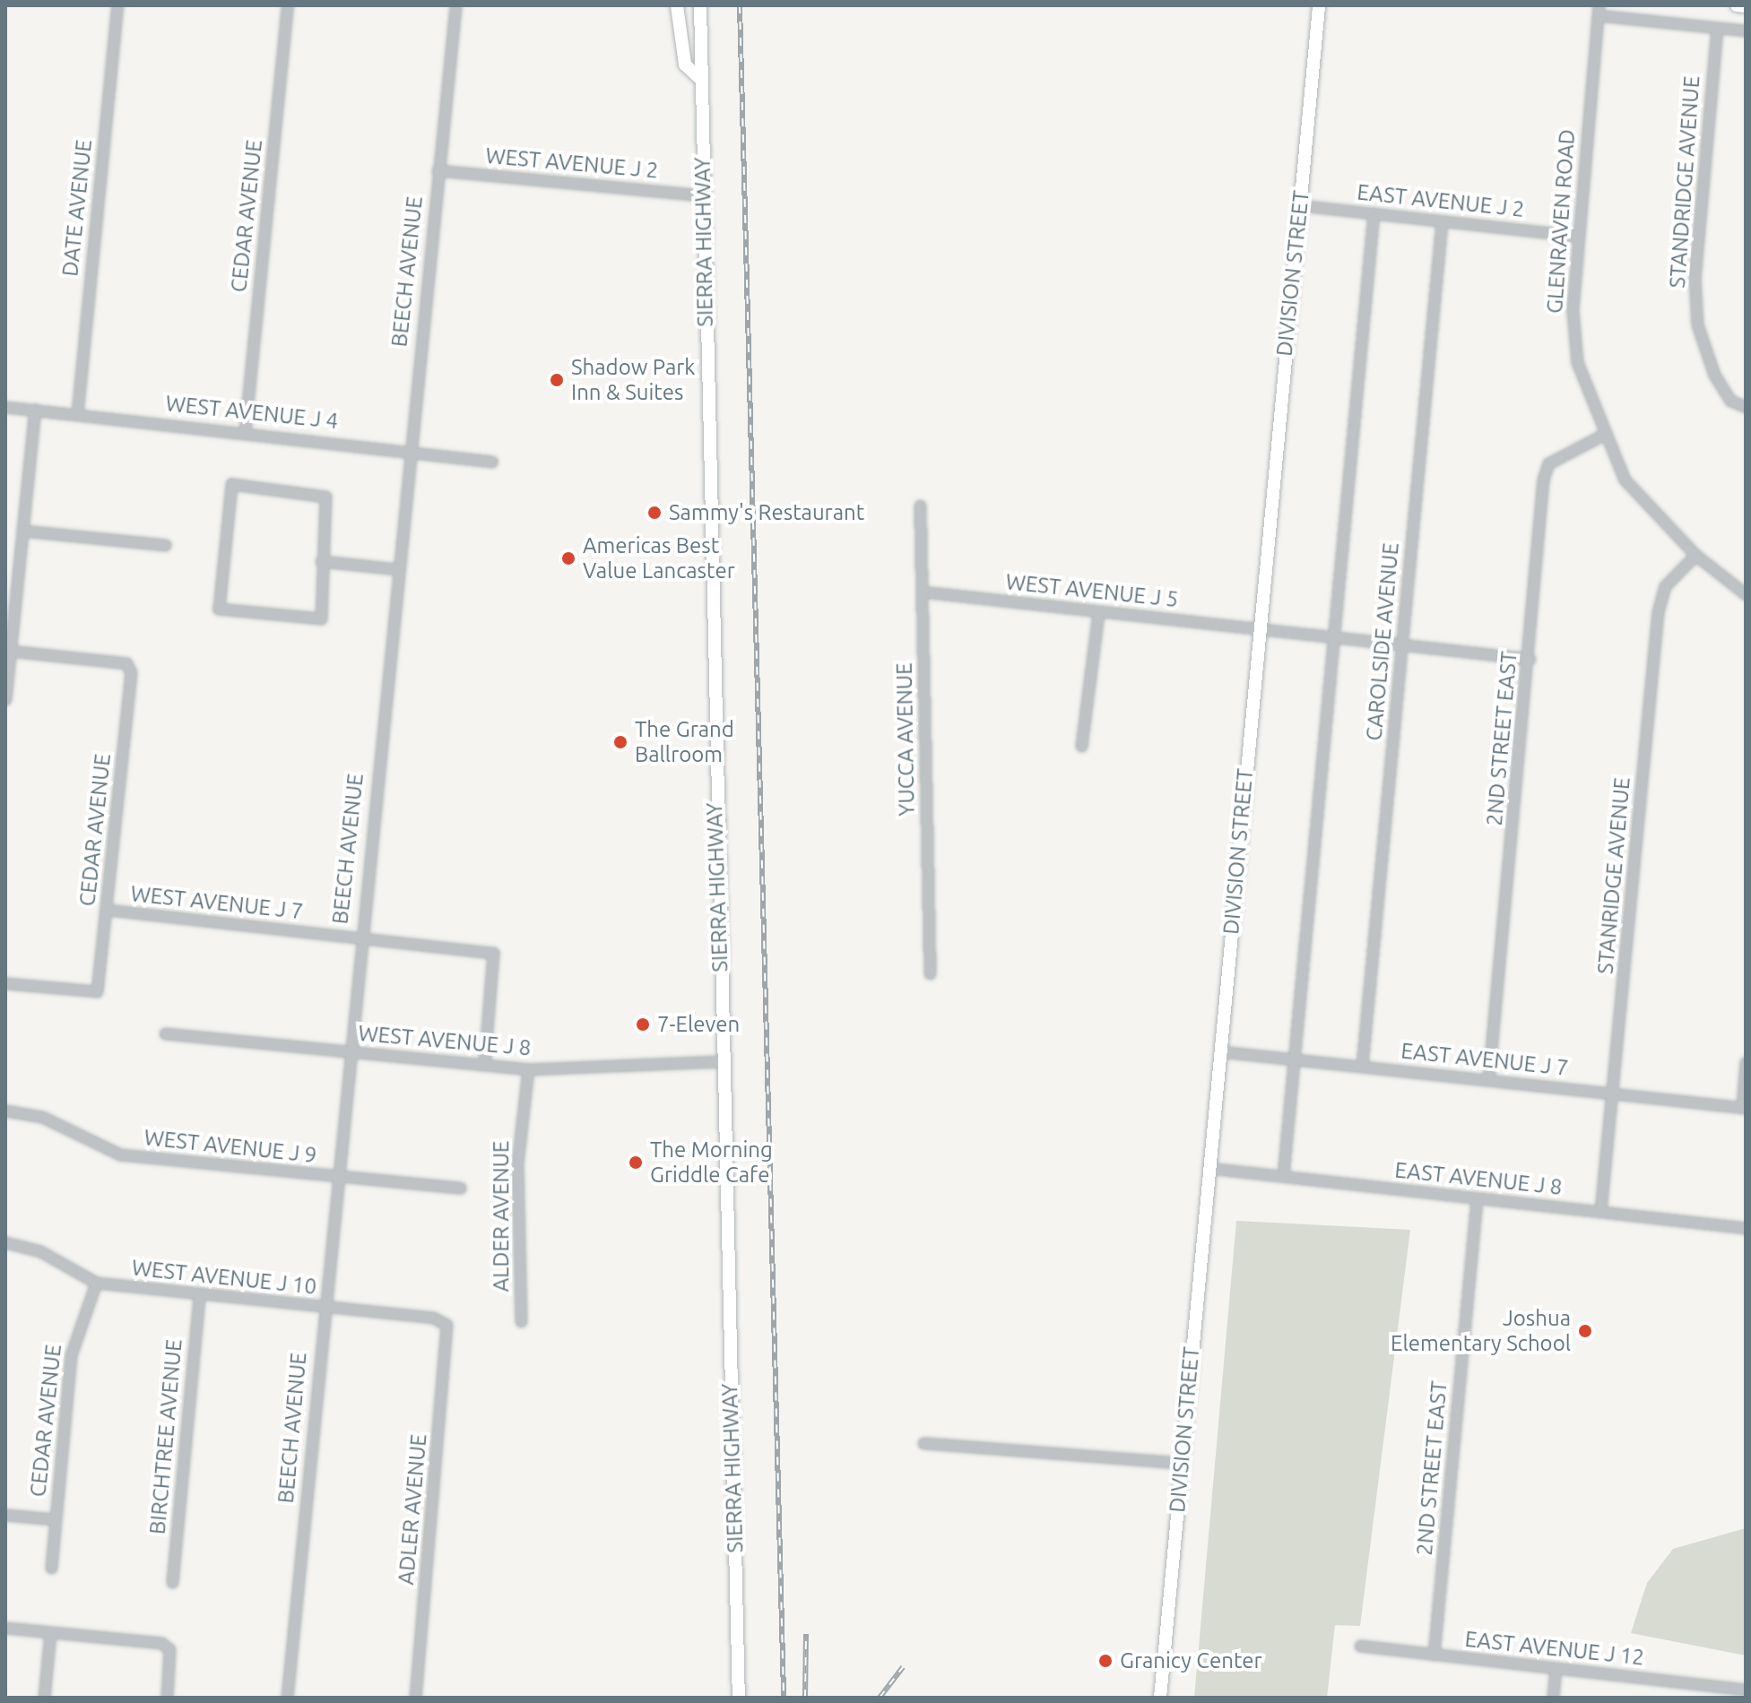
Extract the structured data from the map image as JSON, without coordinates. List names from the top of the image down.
{
  "streets": {
    "main road": ["SIERRA HIGHWAY", "DIVISION STREET"],
    "street": [
      "WEST AVENUE J 2",
      "STANDRIDGE AVENUE",
      "EAST AVENUE J 2",
      "DATE AVENUE",
      "CEDAR AVENUE",
      "GLENRAVEN ROAD",
      "BEECH AVENUE",
      "WEST AVENUE J 4",
      "WEST AVENUE J 5",
      "CAROLSIDE AVENUE",
      "2ND STREET EAST",
      "YUCCA AVENUE",
      "STANRIDGE AVENUE",
      "WEST AVENUE J 7",
      "WEST AVENUE J 8",
      "EAST AVENUE J 7",
      "WEST AVENUE J 9",
      "EAST AVENUE J 8",
      "ALDER AVENUE",
      "WEST AVENUE J 10",
      "BIRCHTREE AVENUE",
      "ADLER AVENUE",
      "EAST AVENUE J 12"
    ]
  },
  "crossings": [
    ["WEST AVENUE J 2", "SIERRA HIGHWAY"],
    ["WEST AVENUE J 2", "BEECH AVENUE"],
    ["EAST AVENUE J 2", "GLENRAVEN ROAD"],
    ["EAST AVENUE J 2", "DIVISION STREET"],
    ["EAST AVENUE J 2", "CAROLSIDE AVENUE"],
    ["DATE AVENUE", "WEST AVENUE J 4"],
    ["CEDAR AVENUE", "WEST AVENUE J 4"],
    ["CEDAR AVENUE", "WEST AVENUE J 7"],
    ["CEDAR AVENUE", "WEST AVENUE J 10"],
    ["GLENRAVEN ROAD", "2ND STREET EAST"],
    ["GLENRAVEN ROAD", "STANRIDGE AVENUE"],
    ["SIERRA HIGHWAY", "WEST AVENUE J 8"],
    ["BEECH AVENUE", "WEST AVENUE J 4"],
    ["BEECH AVENUE", "WEST AVENUE J 7"],
    ["BEECH AVENUE", "WEST AVENUE J 8"],
    ["BEECH AVENUE", "WEST AVENUE J 9"],
    ["BEECH AVENUE", "WEST AVENUE J 10"],
    ["DIVISION STREET", "WEST AVENUE J 5"],
    ["DIVISION STREET", "EAST AVENUE J 7"],
    ["DIVISION STREET", "EAST AVENUE J 8"],
    ["WEST AVENUE J 5", "CAROLSIDE AVENUE"],
    ["WEST AVENUE J 5", "2ND STREET EAST"],
    ["WEST AVENUE J 5", "YUCCA AVENUE"],
    ["CAROLSIDE AVENUE", "EAST AVENUE J 7"],
    ["2ND STREET EAST", "EAST AVENUE J 7"],
    ["2ND STREET EAST", "EAST AVENUE J 8"],
    ["2ND STREET EAST", "EAST AVENUE J 12"],
    ["STANRIDGE AVENUE", "EAST AVENUE J 7"],
    ["STANRIDGE AVENUE", "EAST AVENUE J 8"],
    ["WEST AVENUE J 7", "WEST AVENUE J 8"],
    ["WEST AVENUE J 8", "ALDER AVENUE"],
    ["WEST AVENUE J 10", "BIRCHTREE AVENUE"],
    ["WEST AVENUE J 10", "ADLER AVENUE"]
  ],
  "places": [
    "Shadow Park Inn & Suites",
    "Sammy's Restaurant",
    "Americas Best Value Lancaster",
    "The Grand Ballroom",
    "7-Eleven",
    "The Morning Griddle Cafe",
    "Joshua Elementary School",
    "Granicy Center"
  ]
}
